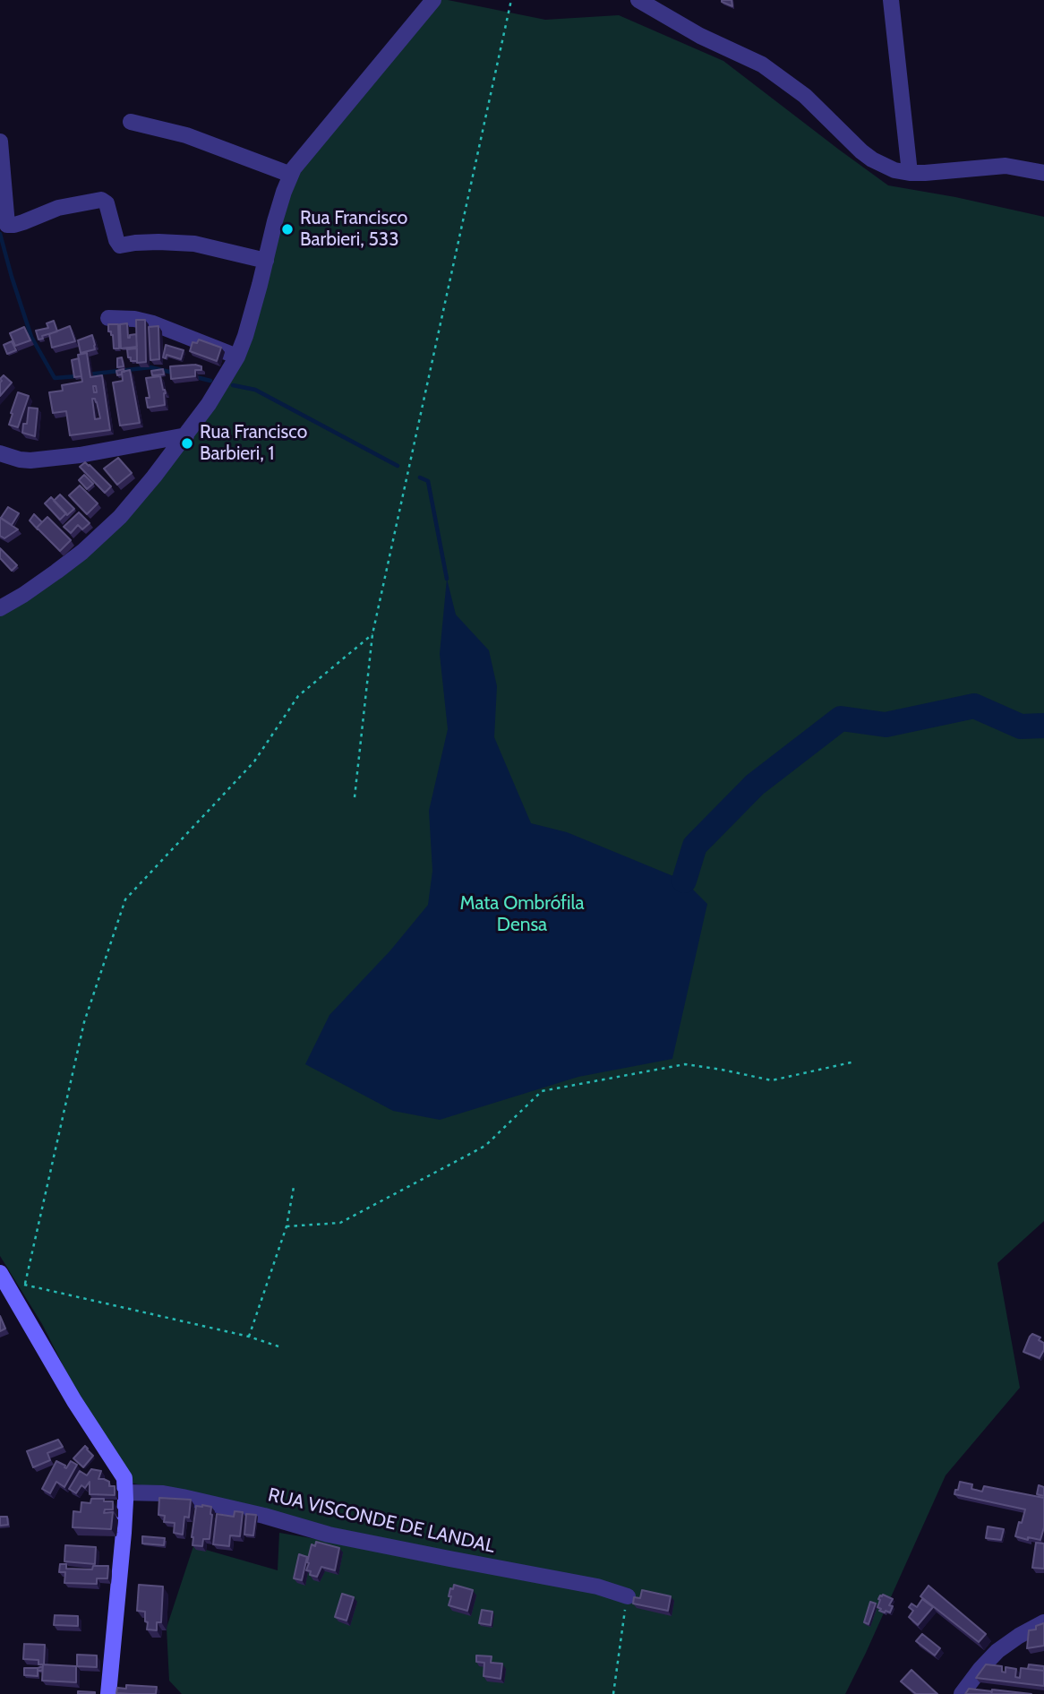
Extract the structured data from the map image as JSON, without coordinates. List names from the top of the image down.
{
  "streets": {
    "street": ["RUA VISCONDE DE LANDAL"]
  },
  "parks": ["Mata Ombrófila Densa"],
  "places": ["Rua Francisco Barbieri, 533", "Rua Francisco Barbieri, 1"]
}
